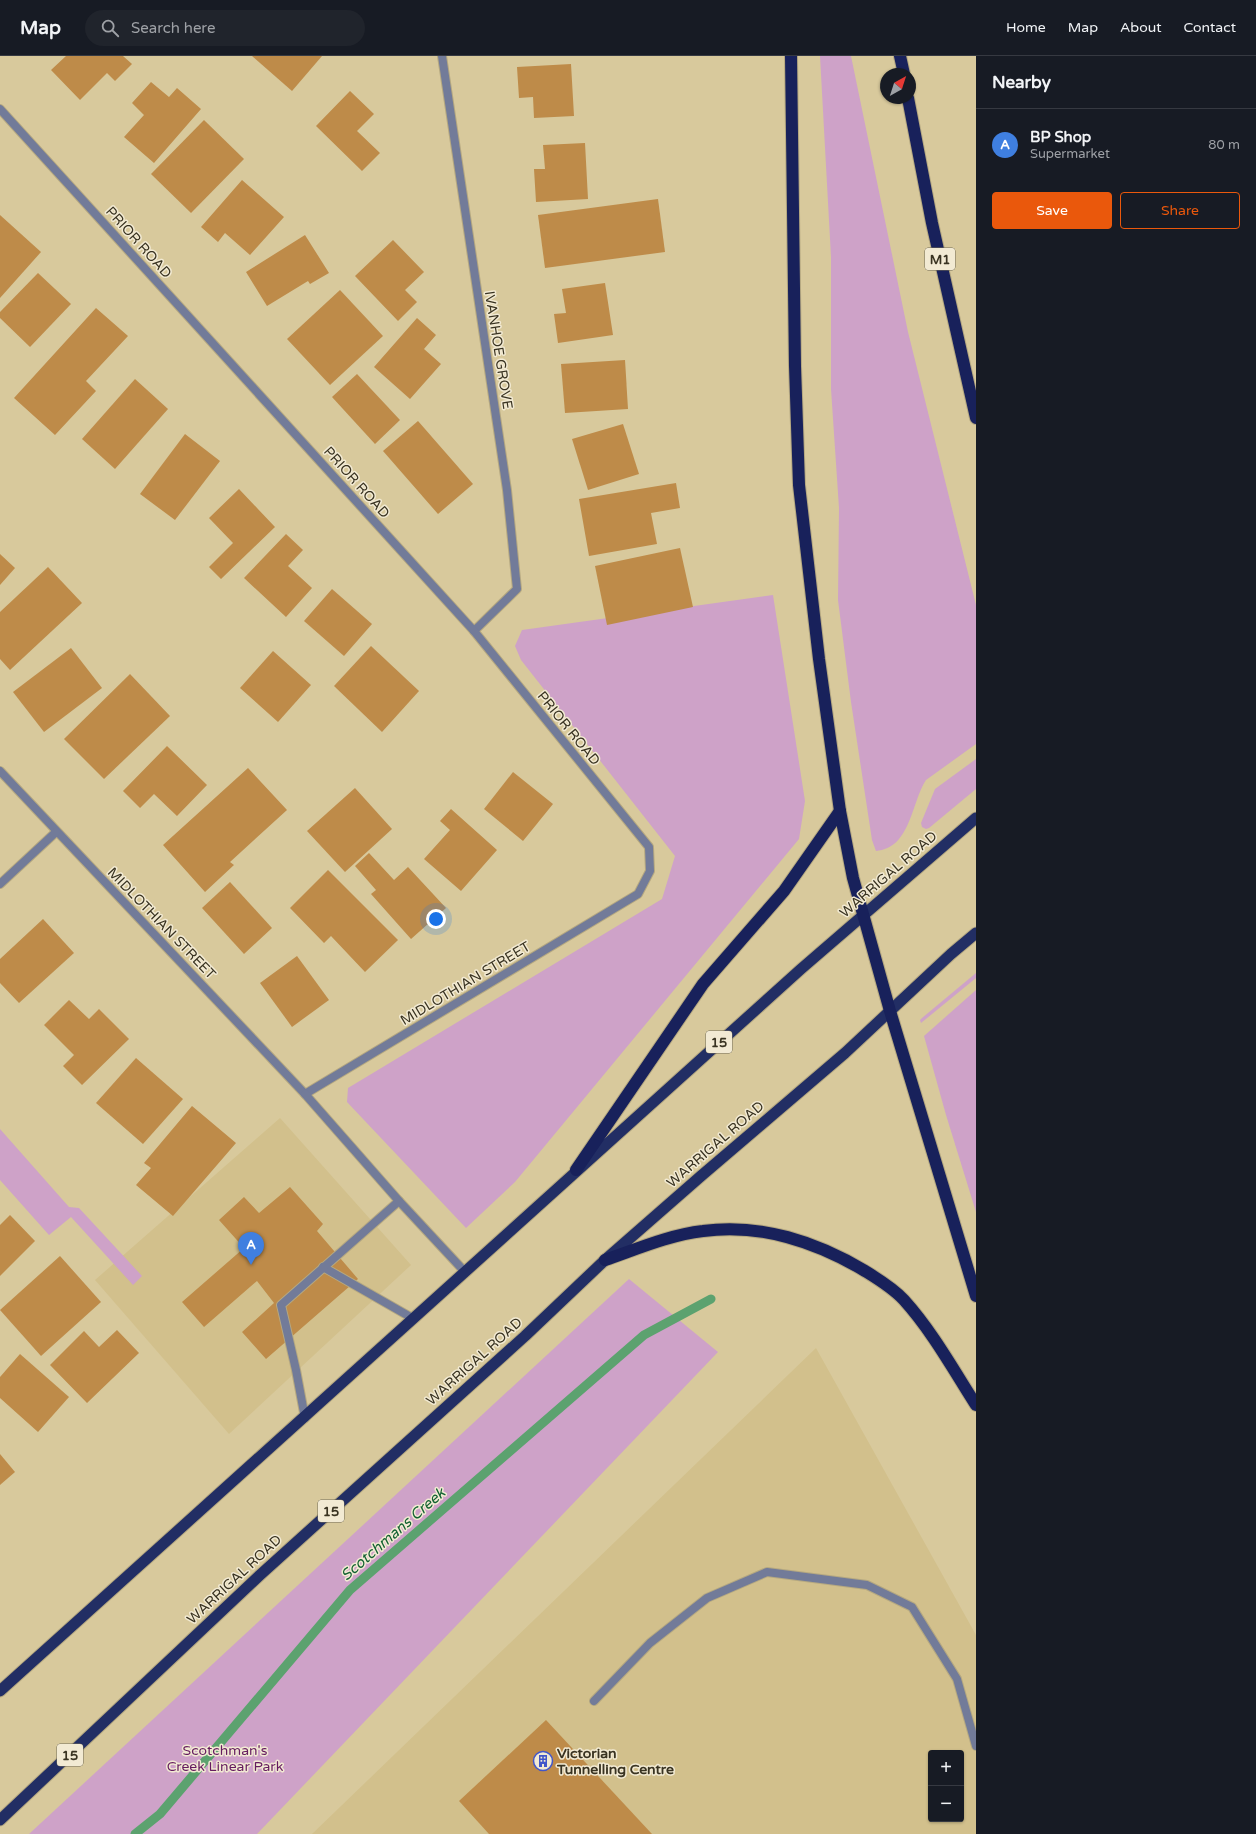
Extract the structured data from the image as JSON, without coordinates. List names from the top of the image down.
{
  "streets": {
    "highway": ["M1", "WARRIGAL ROAD", "15"],
    "street": ["PRIOR ROAD", "IVANHOE GROVE", "MIDLOTHIAN STREET"]
  },
  "crossings": [
    ["PRIOR ROAD", "IVANHOE GROVE"],
    ["PRIOR ROAD", "MIDLOTHIAN STREET"],
    ["WARRIGAL ROAD", "MIDLOTHIAN STREET"]
  ],
  "water": ["Scotchmans Creek"],
  "parks": ["Scotchman's Creek Linear Park"],
  "places": {
    "building": ["Victorian Tunnelling Centre"]
  },
  "north": "top right",
  "page": {
    "header": "Map",
    "search": "Search here",
    "nav": [
      "Home",
      "Map",
      "About",
      "Contact"
    ],
    "heading": "Nearby",
    "list": [
      {
        "mark": "A",
        "name": "BP Shop",
        "note": "Supermarket",
        "value": "80 m"
      }
    ],
    "buttons": ["Save", "Share"],
    "pins": "A",
    "map_buttons": ["+", "−"]
  }
}
